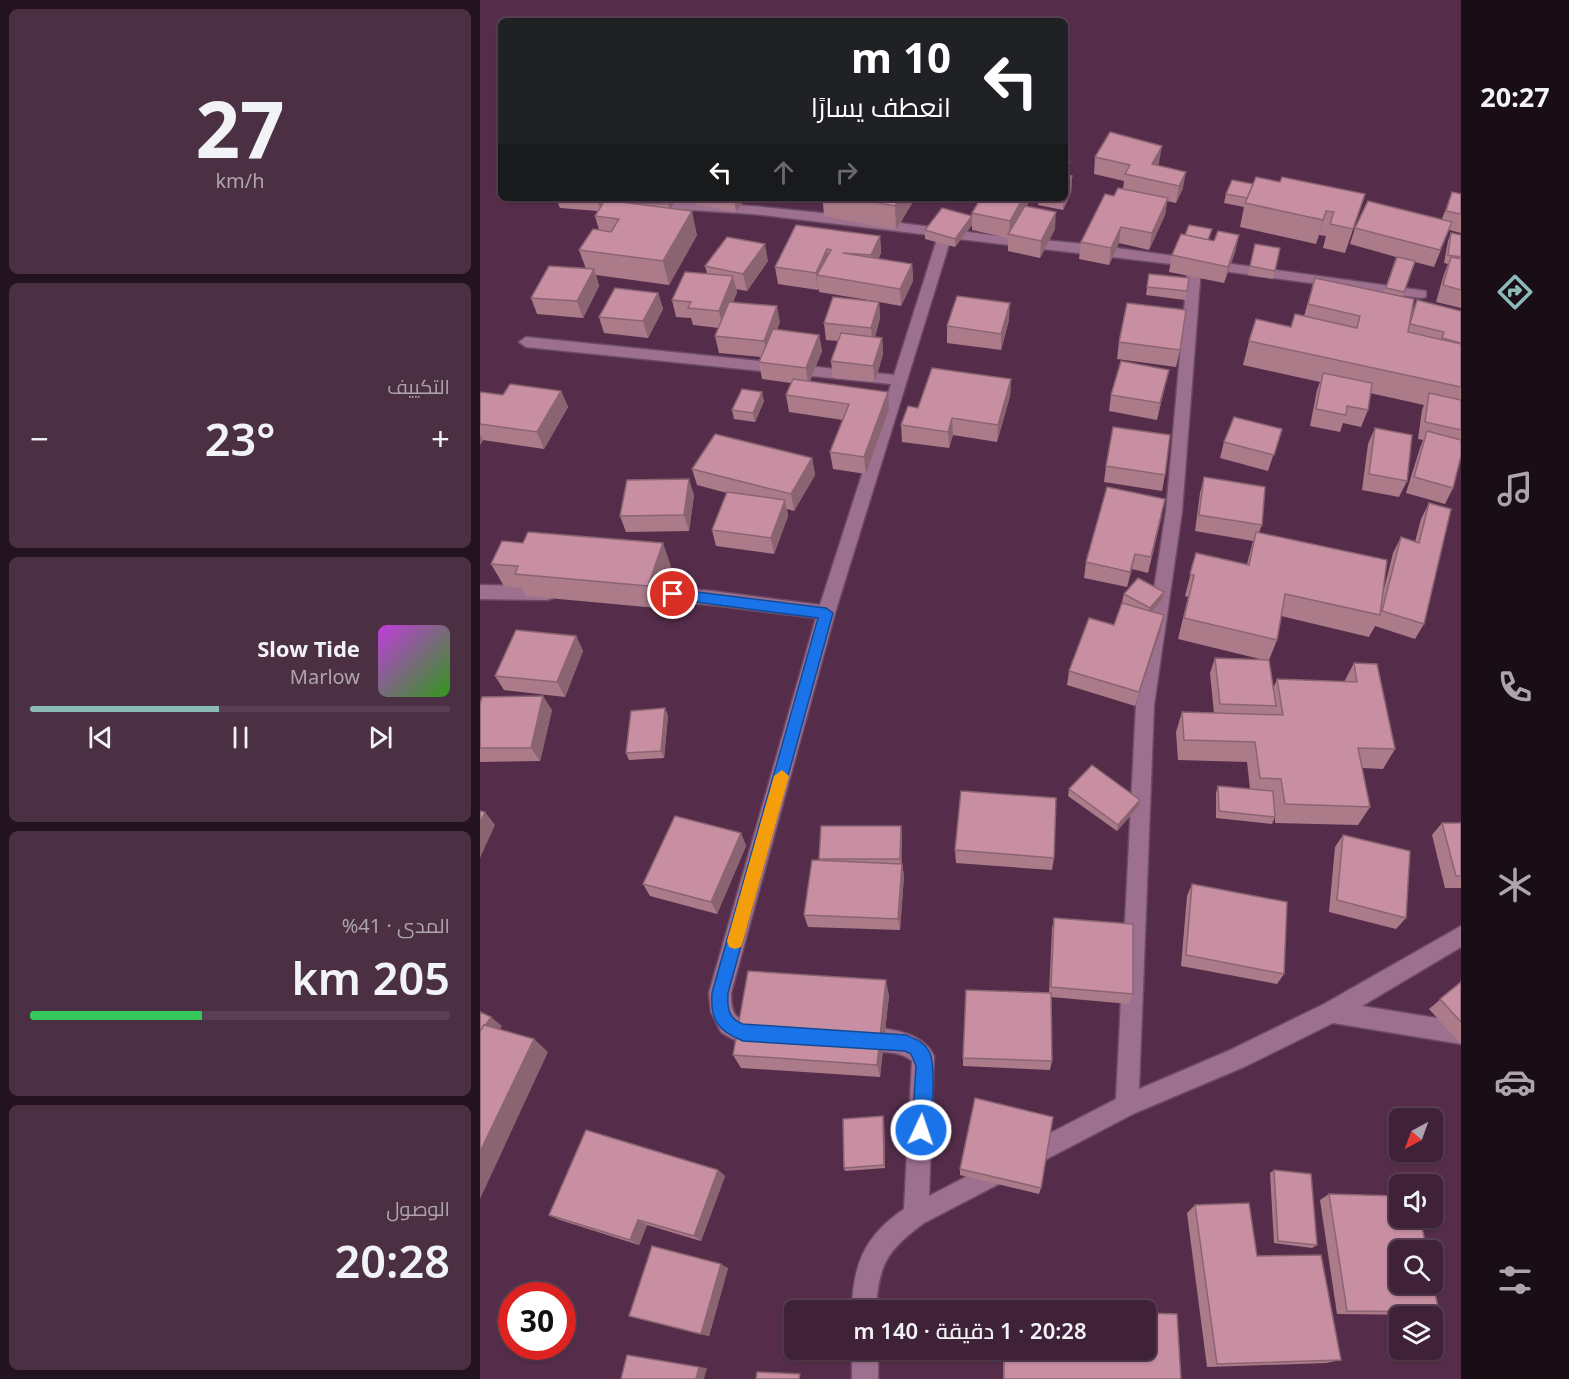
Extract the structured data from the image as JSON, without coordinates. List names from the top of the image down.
{
  "north": "bottom left",
  "page": {
    "tabs": "20:27",
    "tile": [
      ["27", "km/h"],
      "التكييف",
      ["المدى · 41%", "205 km"],
      ["الوصول", "20:28"]
    ],
    "turn": ["10 m", "انعطف يسارًا"],
    "heat": ["−", "23°", "+"],
    "song": ["Slow Tide", "Marlow"],
    "limit": "30",
    "trip": "20:28 · 1 دقيقة · 140 m"
  }
}
